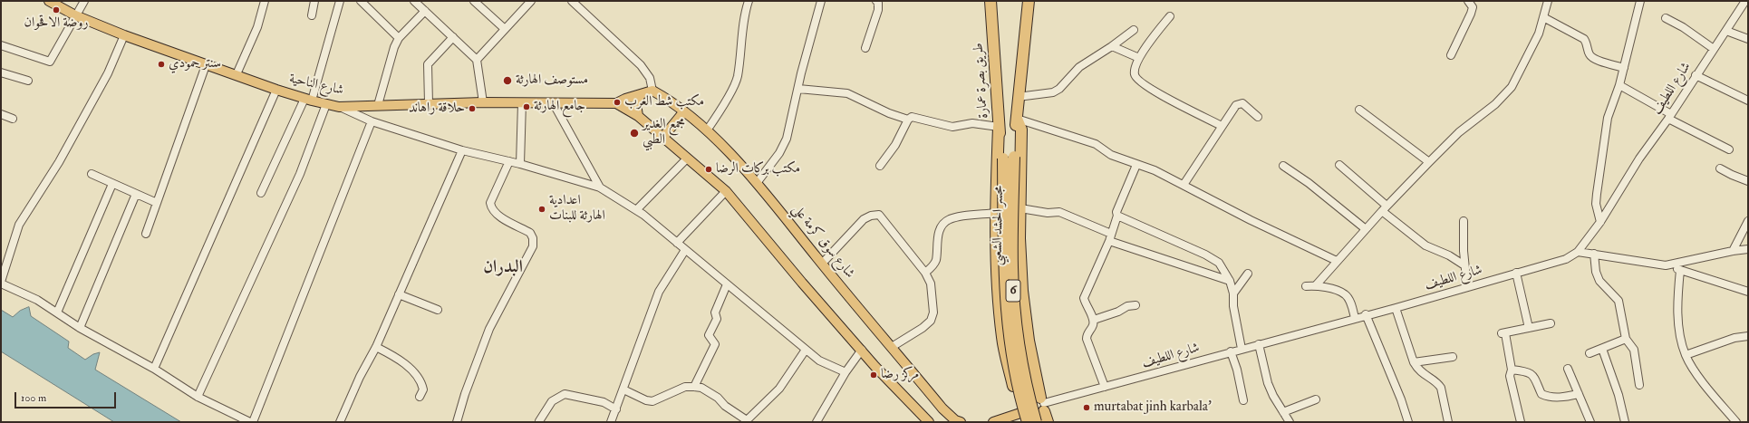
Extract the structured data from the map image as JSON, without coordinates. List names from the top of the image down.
{
  "streets": {
    "highway": ["طريق بصرة عمارة", "مجسر الحشد الشعبي", "6"],
    "main road": ["شارع الناحية", "شارع سوق كرمة علي"],
    "street": ["شارع اللطيف"]
  },
  "crossings": [
    ["طريق بصرة عمارة", "مجسر الحشد الشعبي"],
    ["طريق بصرة عمارة", "6"],
    ["مجسر الحشد الشعبي", "6"]
  ],
  "districts": ["البدران"],
  "places": [
    "روضة الاقحوان",
    "سنتر حمودي",
    "مستوصف الهارثة",
    "مكتب شط العرب",
    "جامع الهارثة",
    "حلاقة راهاند",
    "مجمع الغدير الطبي",
    "مكتب بركات الرضا",
    "اعدادية الهارثة للبنات",
    "مركز رضا",
    "murtabat jinh karbala'"
  ],
  "scale_bar": "100 m"
}
